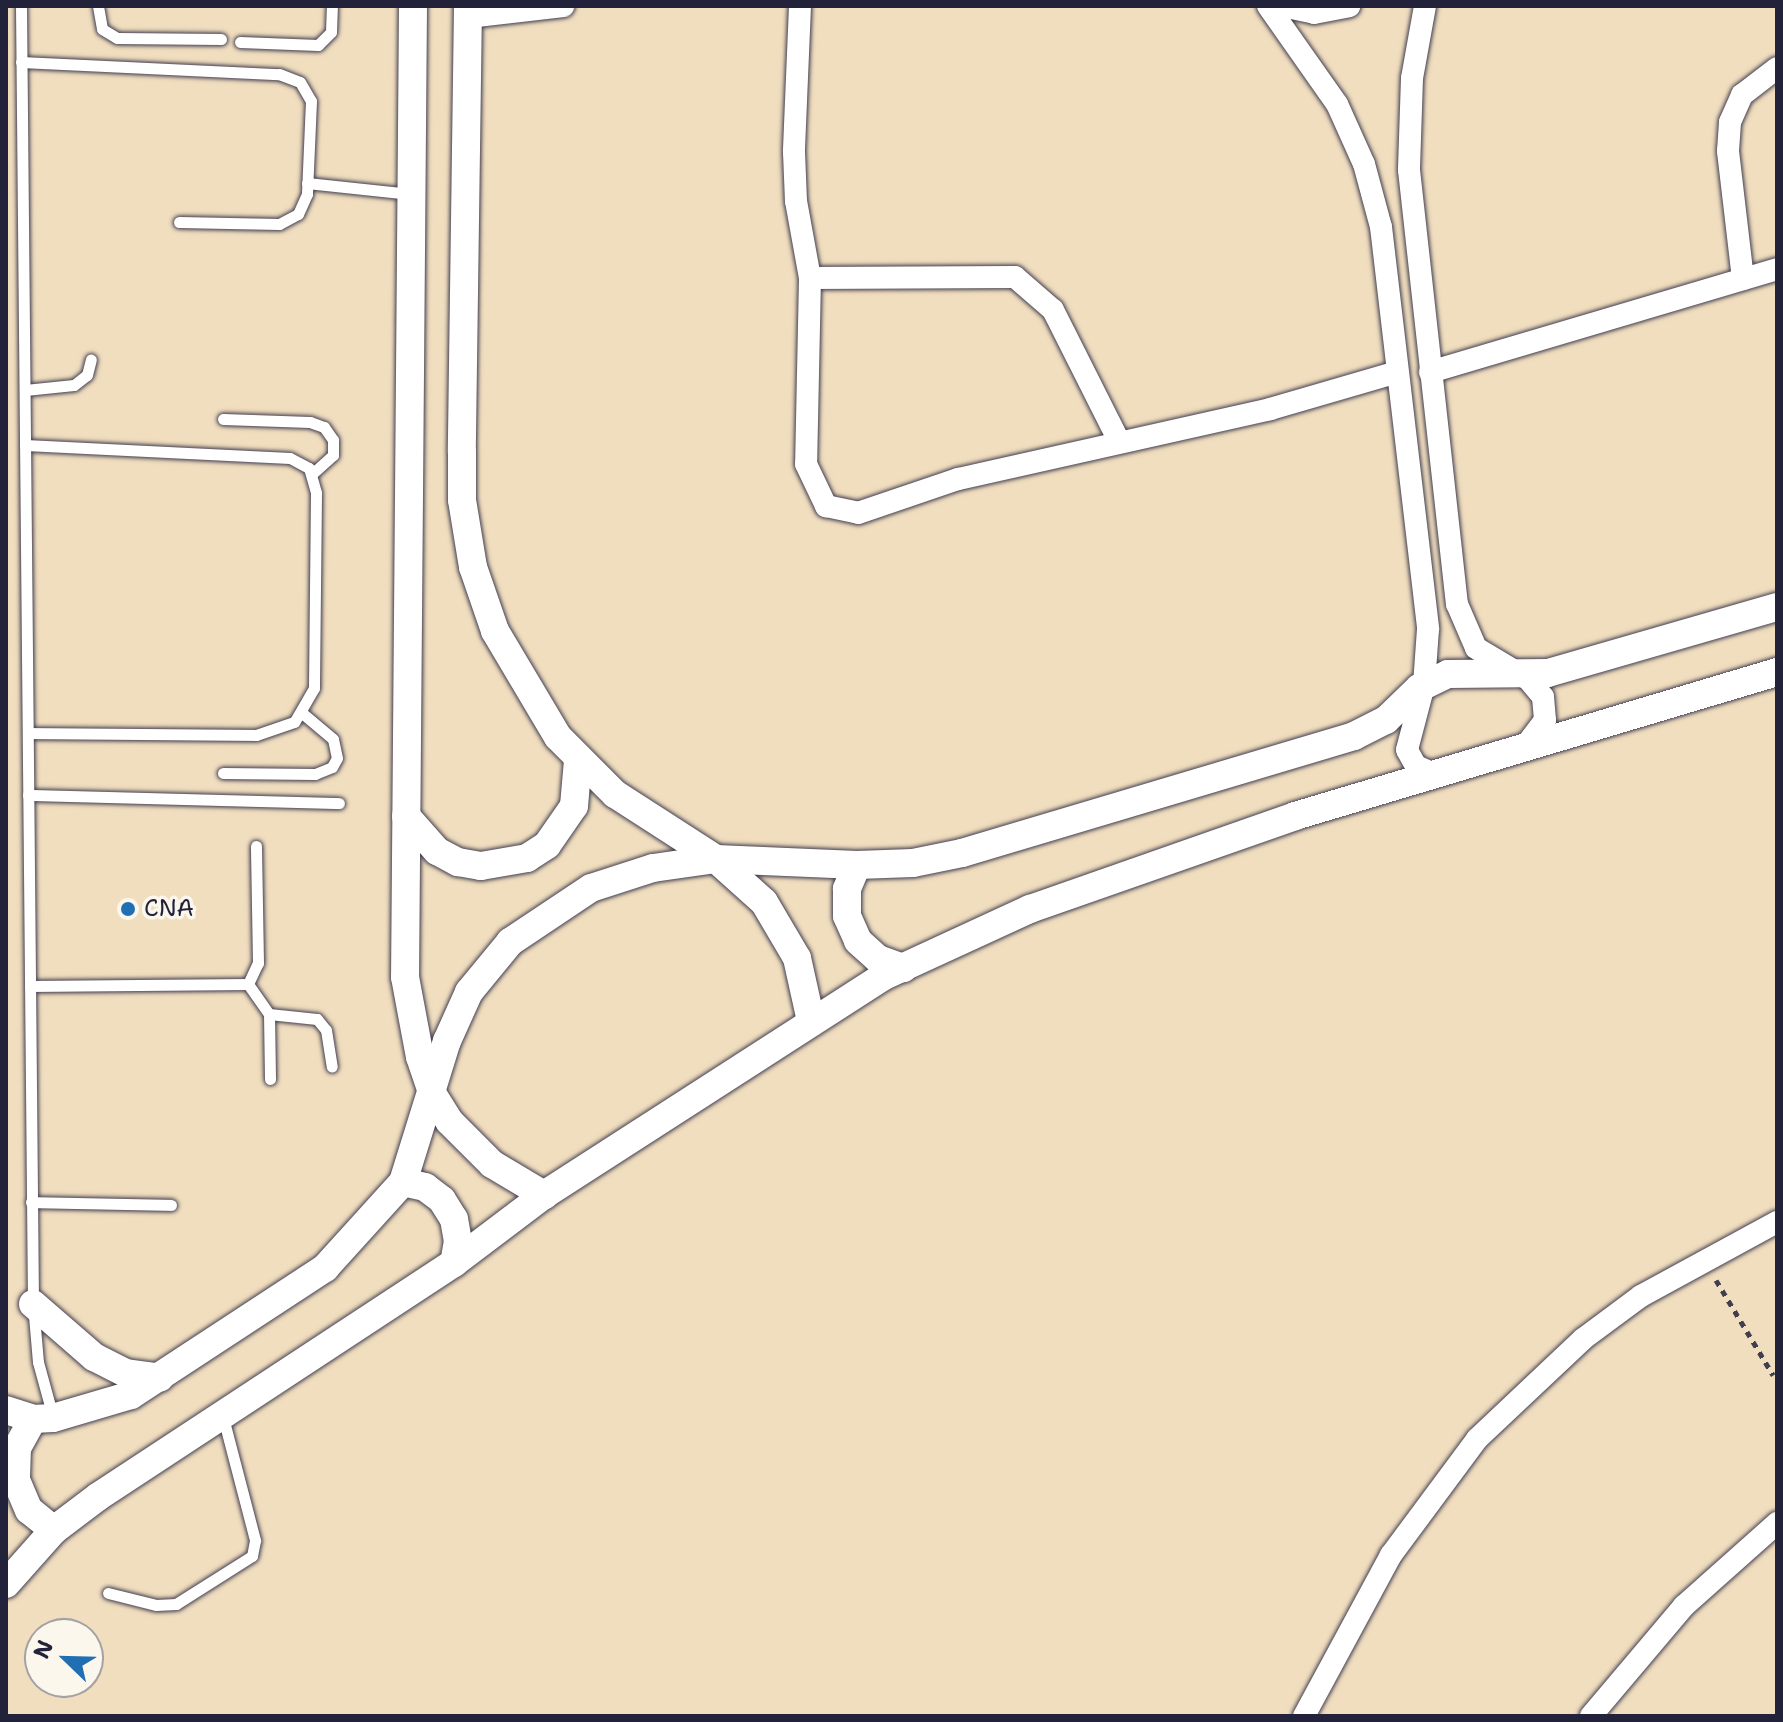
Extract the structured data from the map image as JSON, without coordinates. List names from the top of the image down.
{
  "places": ["CNA"],
  "north": "top left"
}
